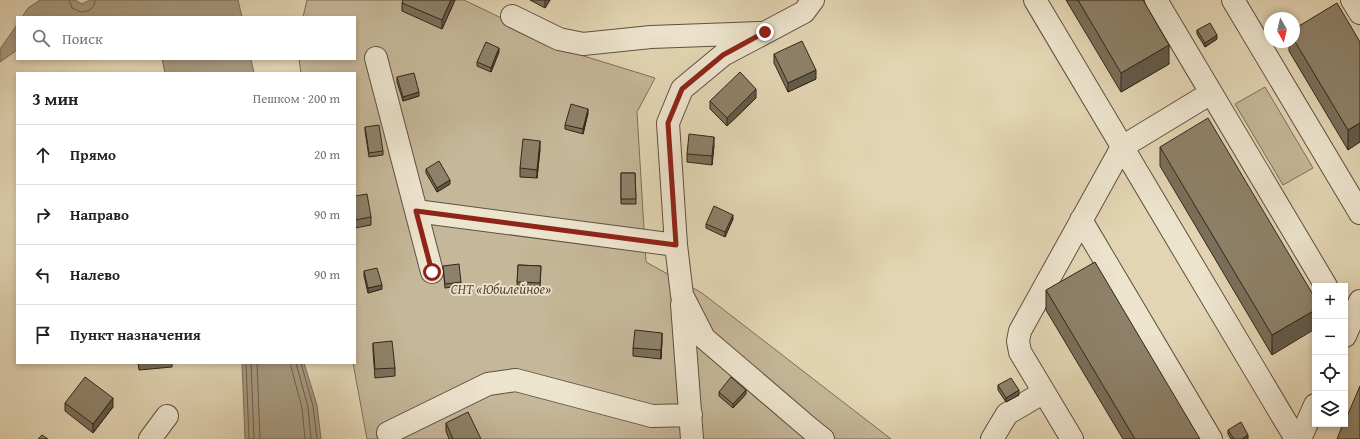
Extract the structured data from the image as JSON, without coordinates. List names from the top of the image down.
{
  "parks": ["СНТ «Юбилейное»"],
  "north": "bottom",
  "page": {
    "search": "Поиск",
    "heading": ["3 мин", "Пешком · 200 m"],
    "list": [
      ["Прямо", "20 m"],
      ["Направо", "90 m"],
      ["Налево", "90 m"],
      "Пункт назначения"
    ],
    "map_buttons": ["+", "−"]
  }
}
